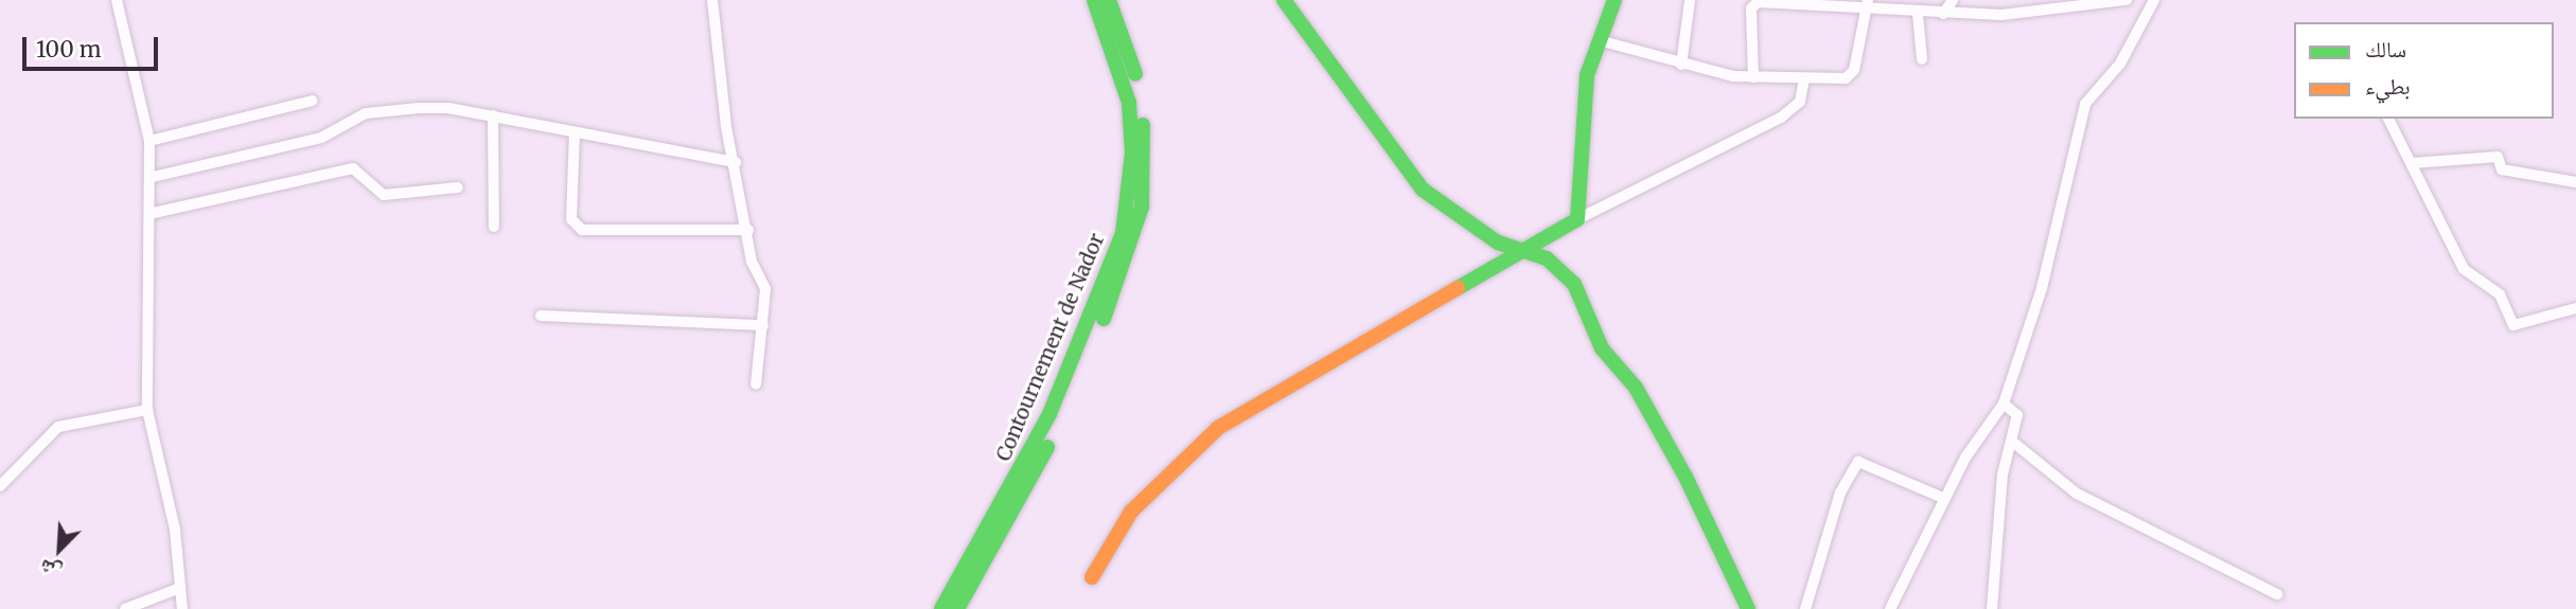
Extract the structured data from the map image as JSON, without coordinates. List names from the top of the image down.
{
  "streets": {
    "main road": ["Contournement de Nador"]
  },
  "legend": ["سالك", "بطيء"],
  "scale_bar": "100 m",
  "north": "bottom left"
}
